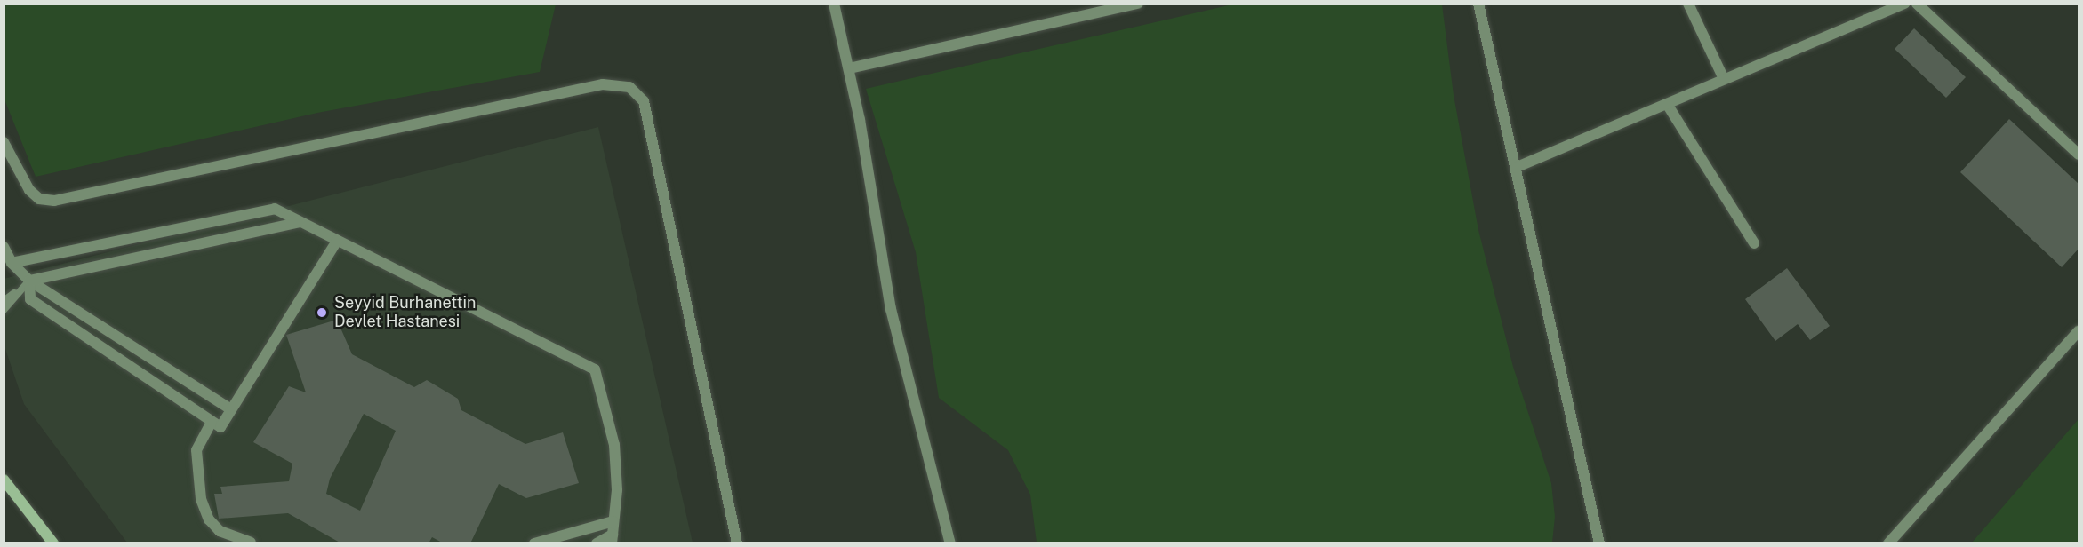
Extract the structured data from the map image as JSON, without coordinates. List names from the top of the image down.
{
  "places": ["Seyyid Burhanettin Devlet Hastanesi"]
}
